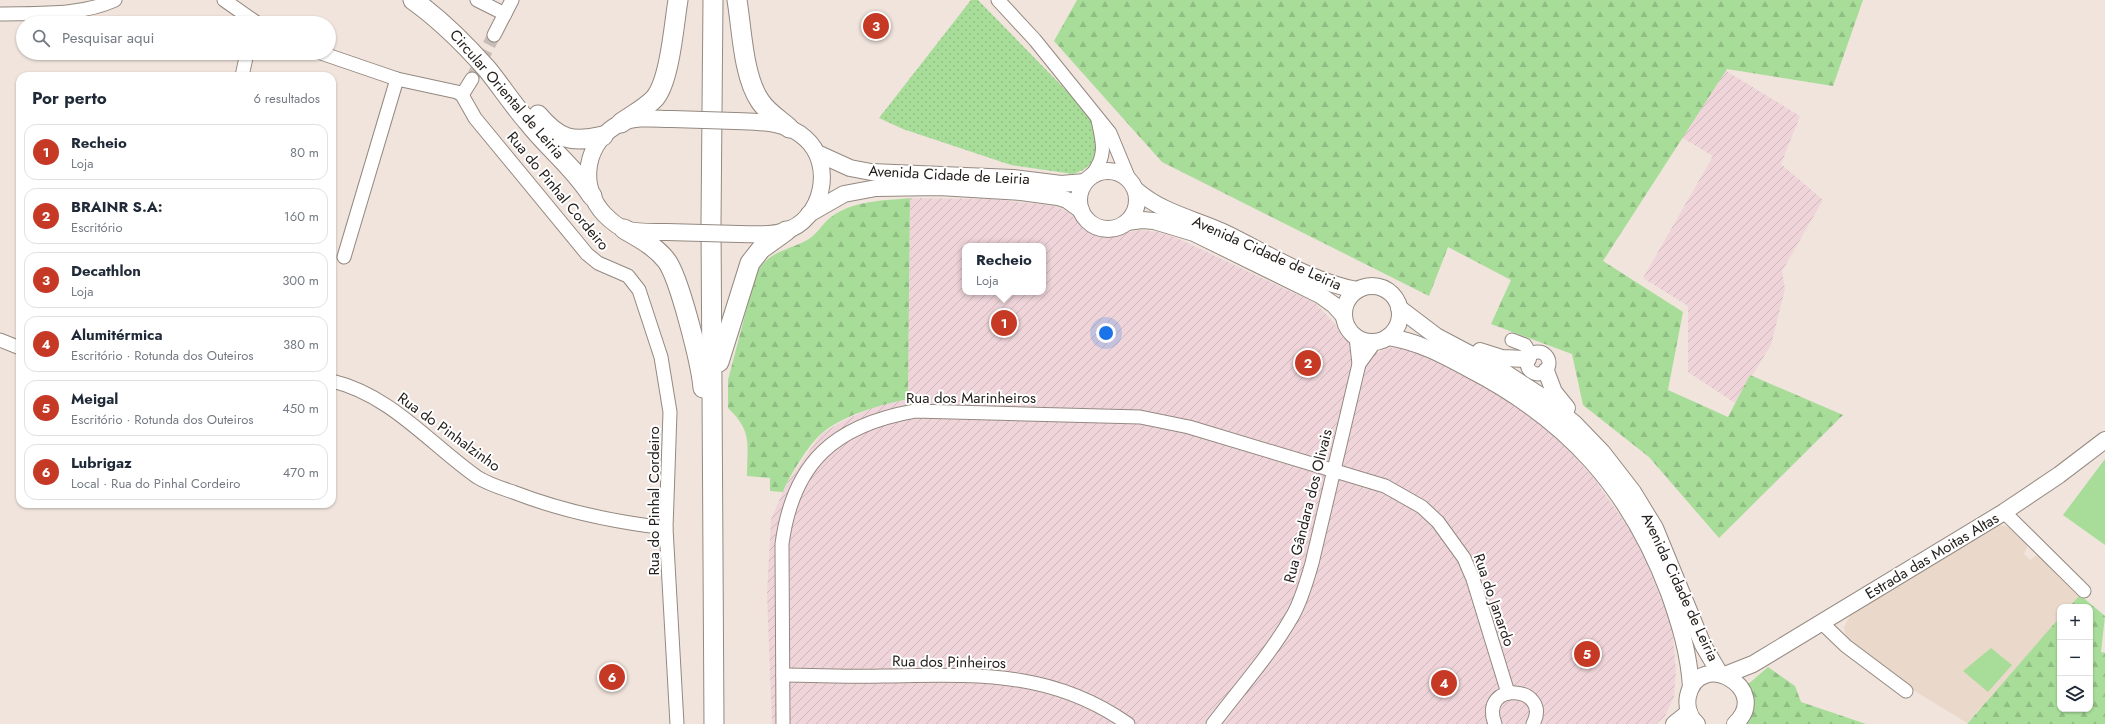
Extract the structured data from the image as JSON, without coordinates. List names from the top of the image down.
{
  "streets": {
    "highway": ["Circular Oriental de Leiria"],
    "main road": ["Avenida Cidade de Leiria", "Estrada das Moitas Altas"],
    "street": [
      "Rua do Pinhal Cordeiro",
      "Rua dos Marinheiros",
      "Rua do Pinhalzinho",
      "Rua Gândara dos Olivais",
      "Rua do Janardo",
      "Rua dos Pinheiros"
    ]
  },
  "crossings": [
    ["Avenida Cidade de Leiria", "Rua Gândara dos Olivais"],
    ["Avenida Cidade de Leiria", "Estrada das Moitas Altas"],
    ["Rua do Pinhal Cordeiro", "Rua do Pinhalzinho"],
    ["Rua dos Marinheiros", "Rua Gândara dos Olivais"],
    ["Rua dos Marinheiros", "Rua do Janardo"],
    ["Rua dos Marinheiros", "Rua dos Pinheiros"],
    ["Rua Gândara dos Olivais", "Rua do Janardo"]
  ],
  "page": {
    "pins": [
      "3",
      "1",
      "2",
      "5",
      "6",
      "4"
    ],
    "search": "Pesquisar aqui",
    "heading": ["Por perto", "6 resultados"],
    "list": [
      {
        "mark": "1",
        "name": "Recheio",
        "note": "Loja",
        "value": "80 m"
      },
      {
        "mark": "2",
        "name": "BRAINR S.A:",
        "note": "Escritório",
        "value": "160 m"
      },
      {
        "mark": "3",
        "name": "Decathlon",
        "note": "Loja",
        "value": "300 m"
      },
      {
        "mark": "4",
        "name": "Alumitérmica",
        "note": "Escritório · Rotunda dos Outeiros",
        "value": "380 m"
      },
      {
        "mark": "5",
        "name": "Meigal",
        "note": "Escritório · Rotunda dos Outeiros",
        "value": "450 m"
      },
      {
        "mark": "6",
        "name": "Lubrigaz",
        "note": "Local · Rua do Pinhal Cordeiro",
        "value": "470 m"
      }
    ],
    "popup": ["Recheio", "Loja"],
    "map_buttons": ["+", "−"]
  }
}
